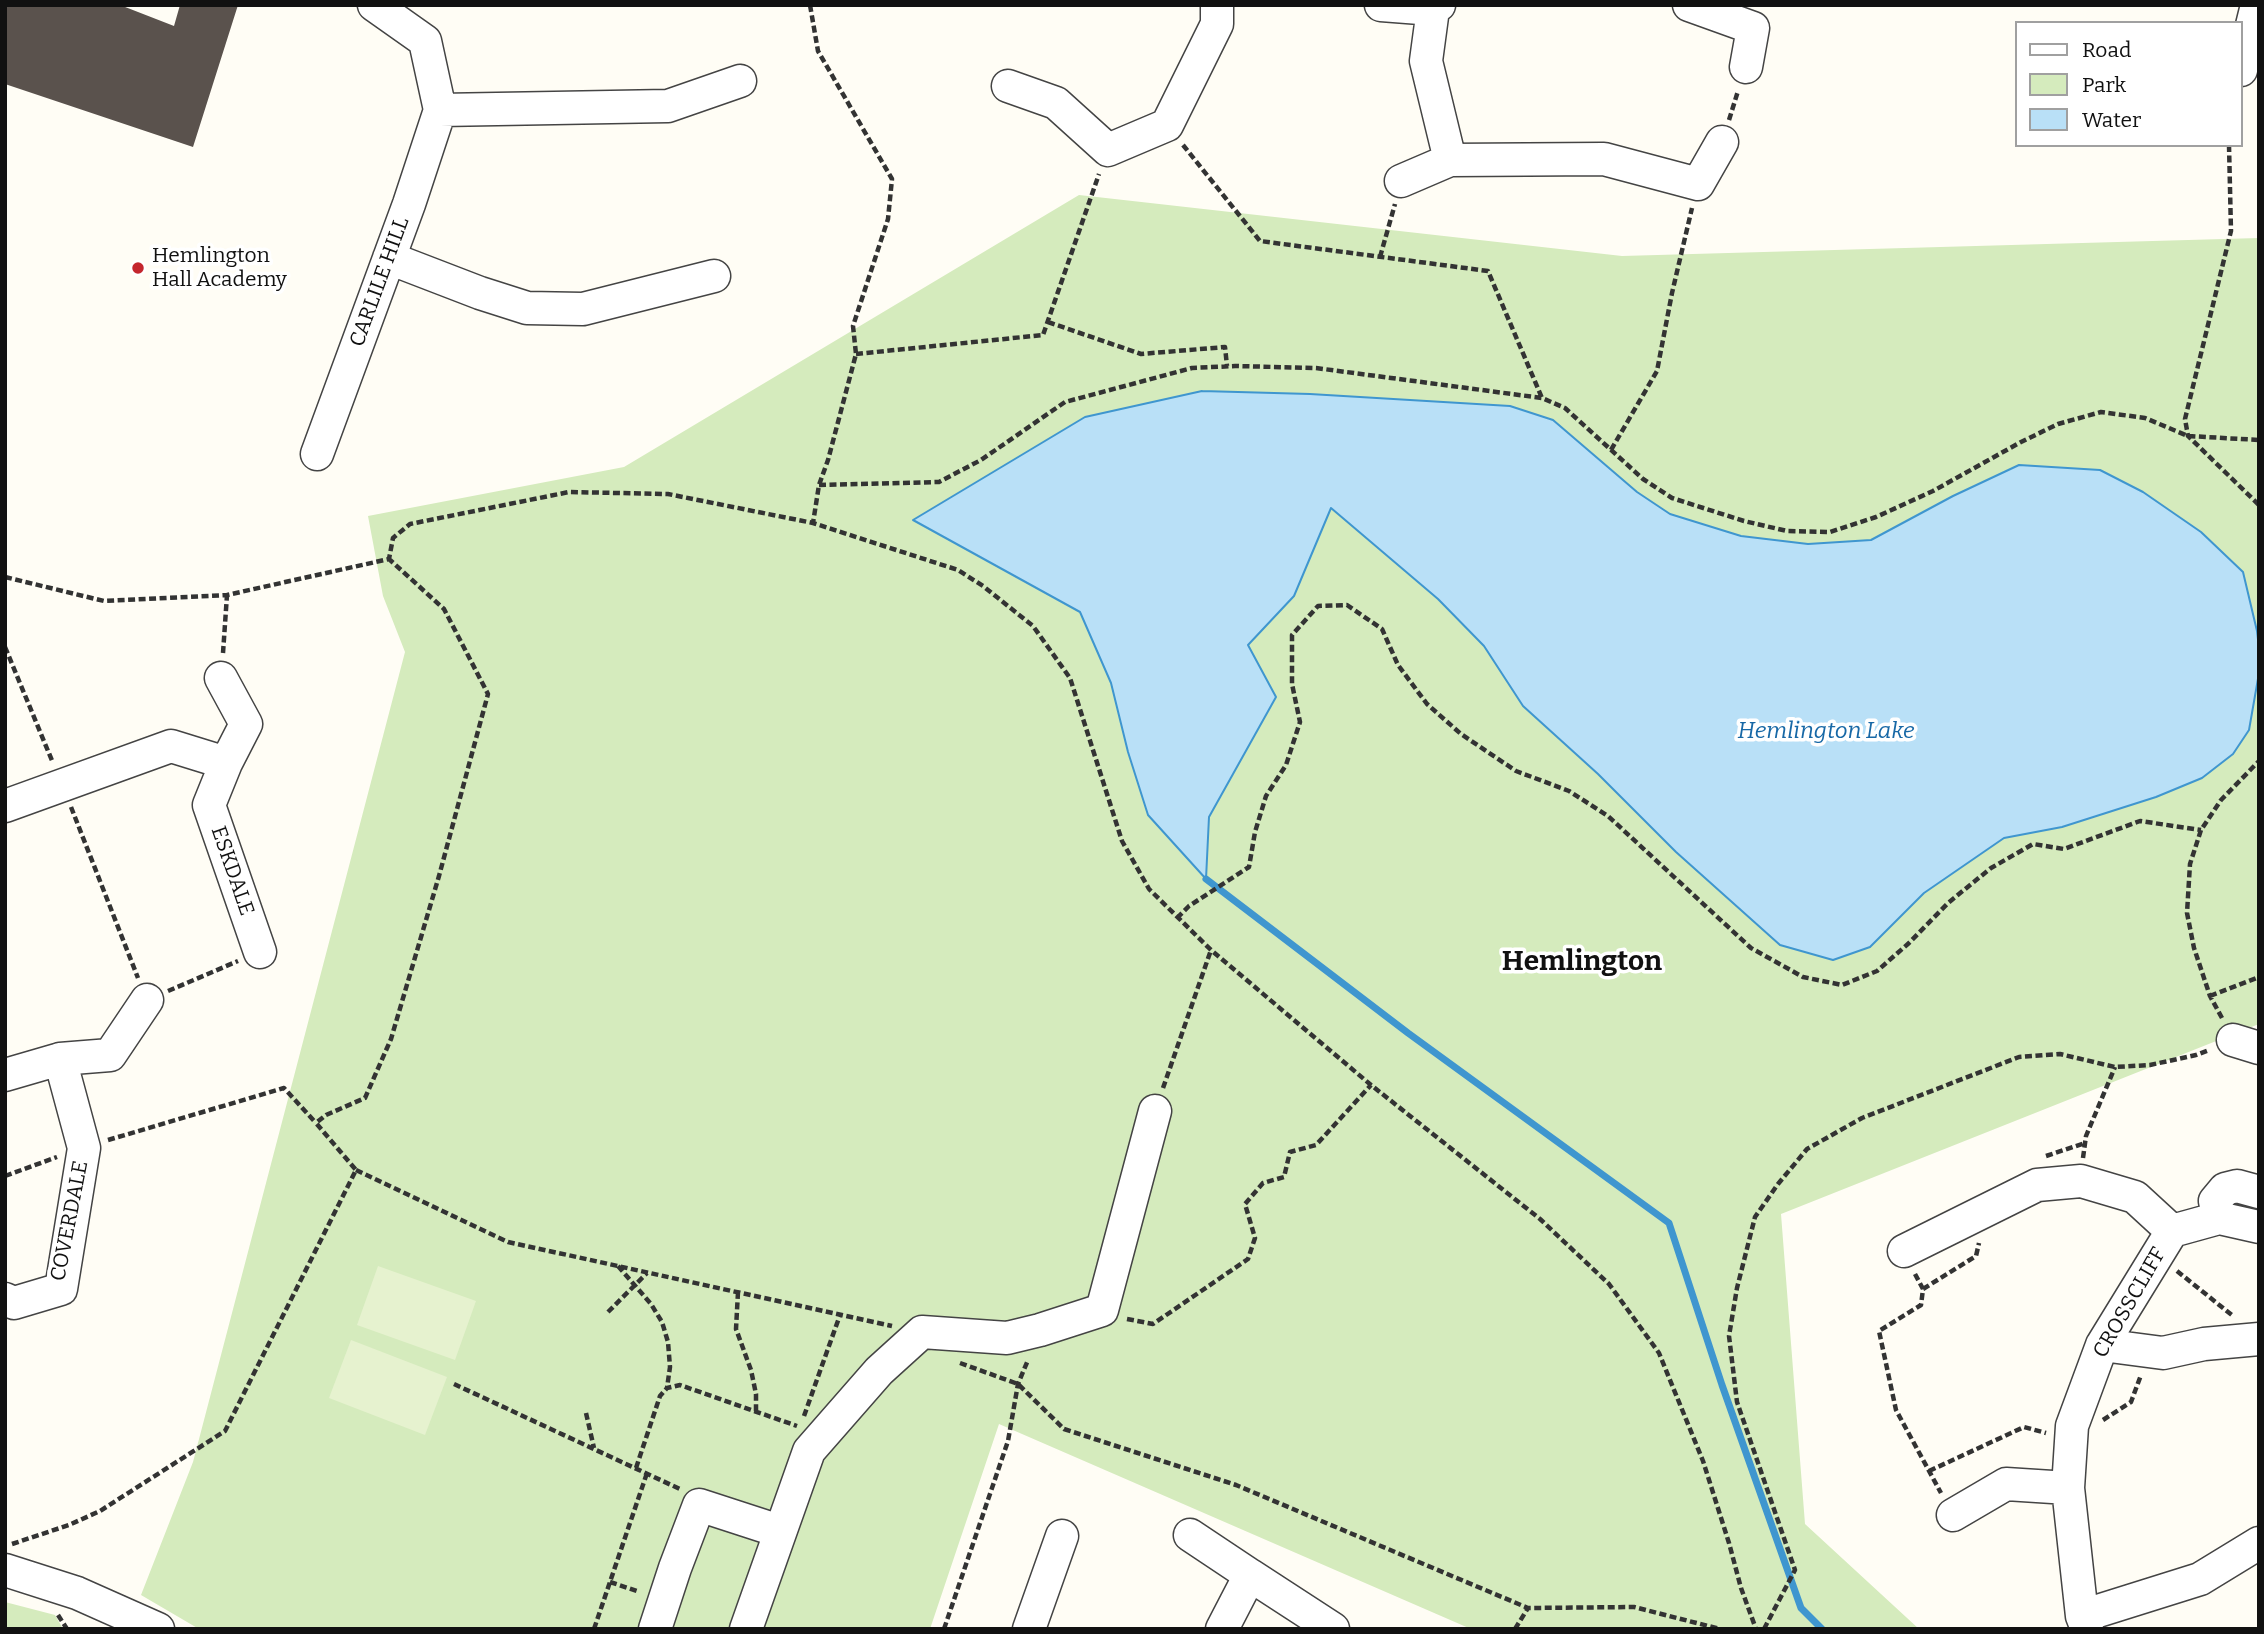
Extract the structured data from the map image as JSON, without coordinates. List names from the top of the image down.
{
  "streets": {
    "street": [
      "CARLILE HILL",
      "ESKDALE",
      "COVERDALE",
      "CROSSCLIFF"
    ]
  },
  "districts": ["Hemlington"],
  "water": ["Hemlington Lake"],
  "places": ["Hemlington Hall Academy"],
  "legend": ["Road", "Park", "Water"]
}
